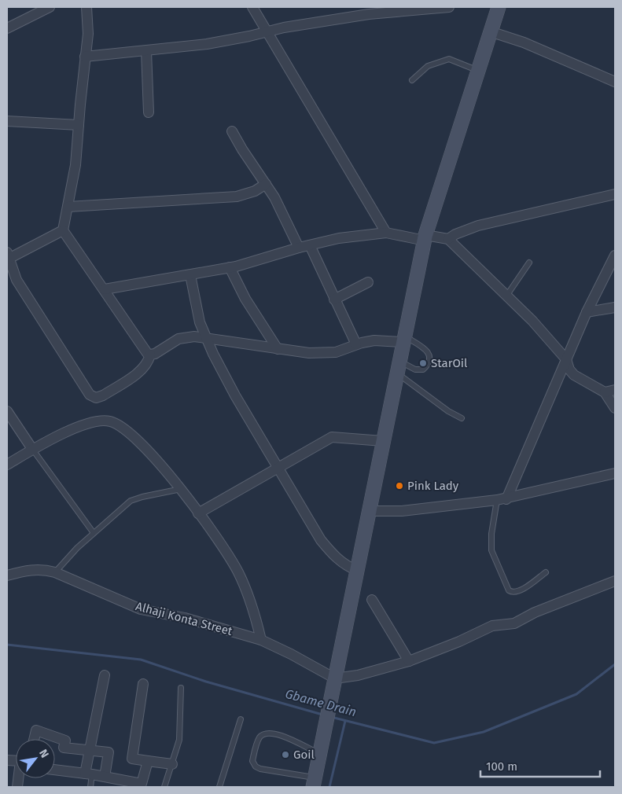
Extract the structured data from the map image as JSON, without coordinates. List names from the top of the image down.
{
  "streets": {
    "street": ["Alhaji Konta Street"]
  },
  "water": ["Gbame Drain"],
  "places": ["StarOil", "Pink Lady", "Goil"],
  "scale_bar": "100 m",
  "north": "top right"
}
